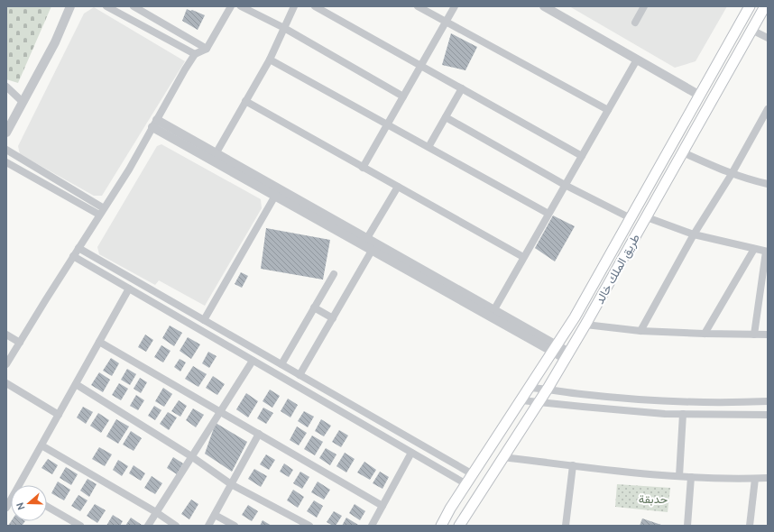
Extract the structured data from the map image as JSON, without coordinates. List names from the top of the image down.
{
  "streets": {
    "main road": ["طريق الملك خالد"]
  },
  "parks": ["حدبقة"],
  "north": "left"
}
